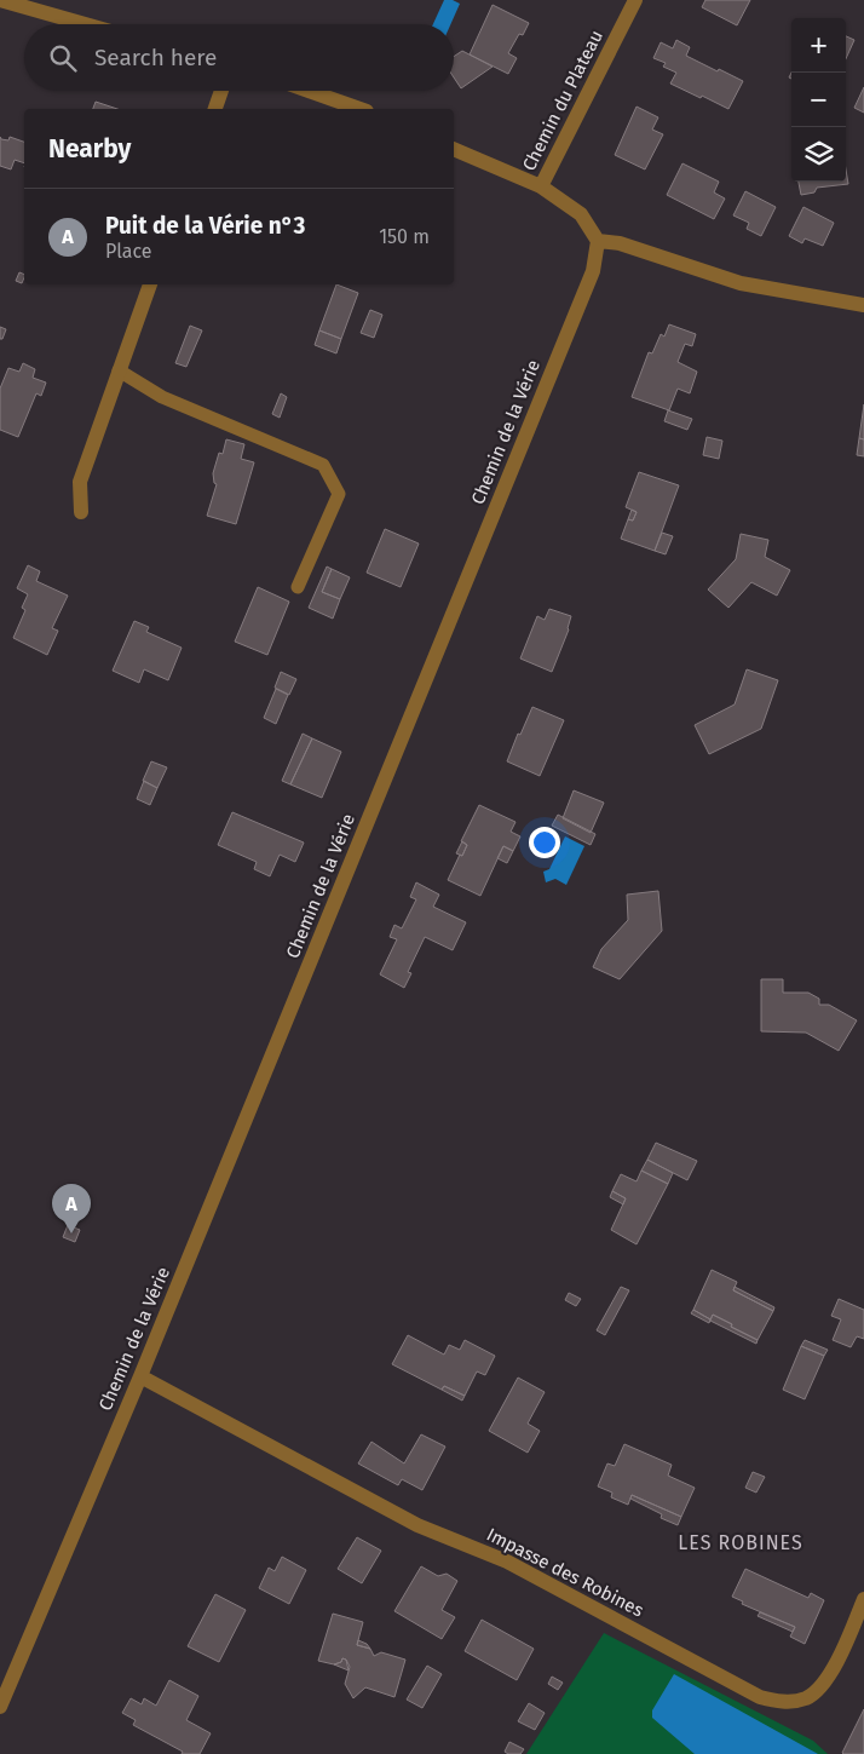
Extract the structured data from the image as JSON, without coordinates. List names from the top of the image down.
{
  "streets": {
    "street": ["Chemin du Plateau", "Chemin de la Vérie", "Impasse des Robines"]
  },
  "crossings": [
    ["Chemin de la Vérie", "Impasse des Robines"]
  ],
  "districts": ["LES ROBINES"],
  "page": {
    "map_buttons": ["+", "−"],
    "search": "Search here",
    "heading": "Nearby",
    "list": [
      {
        "mark": "A",
        "name": "Puit de la Vérie n°3",
        "note": "Place",
        "value": "150 m"
      }
    ],
    "pins": "A"
  }
}
